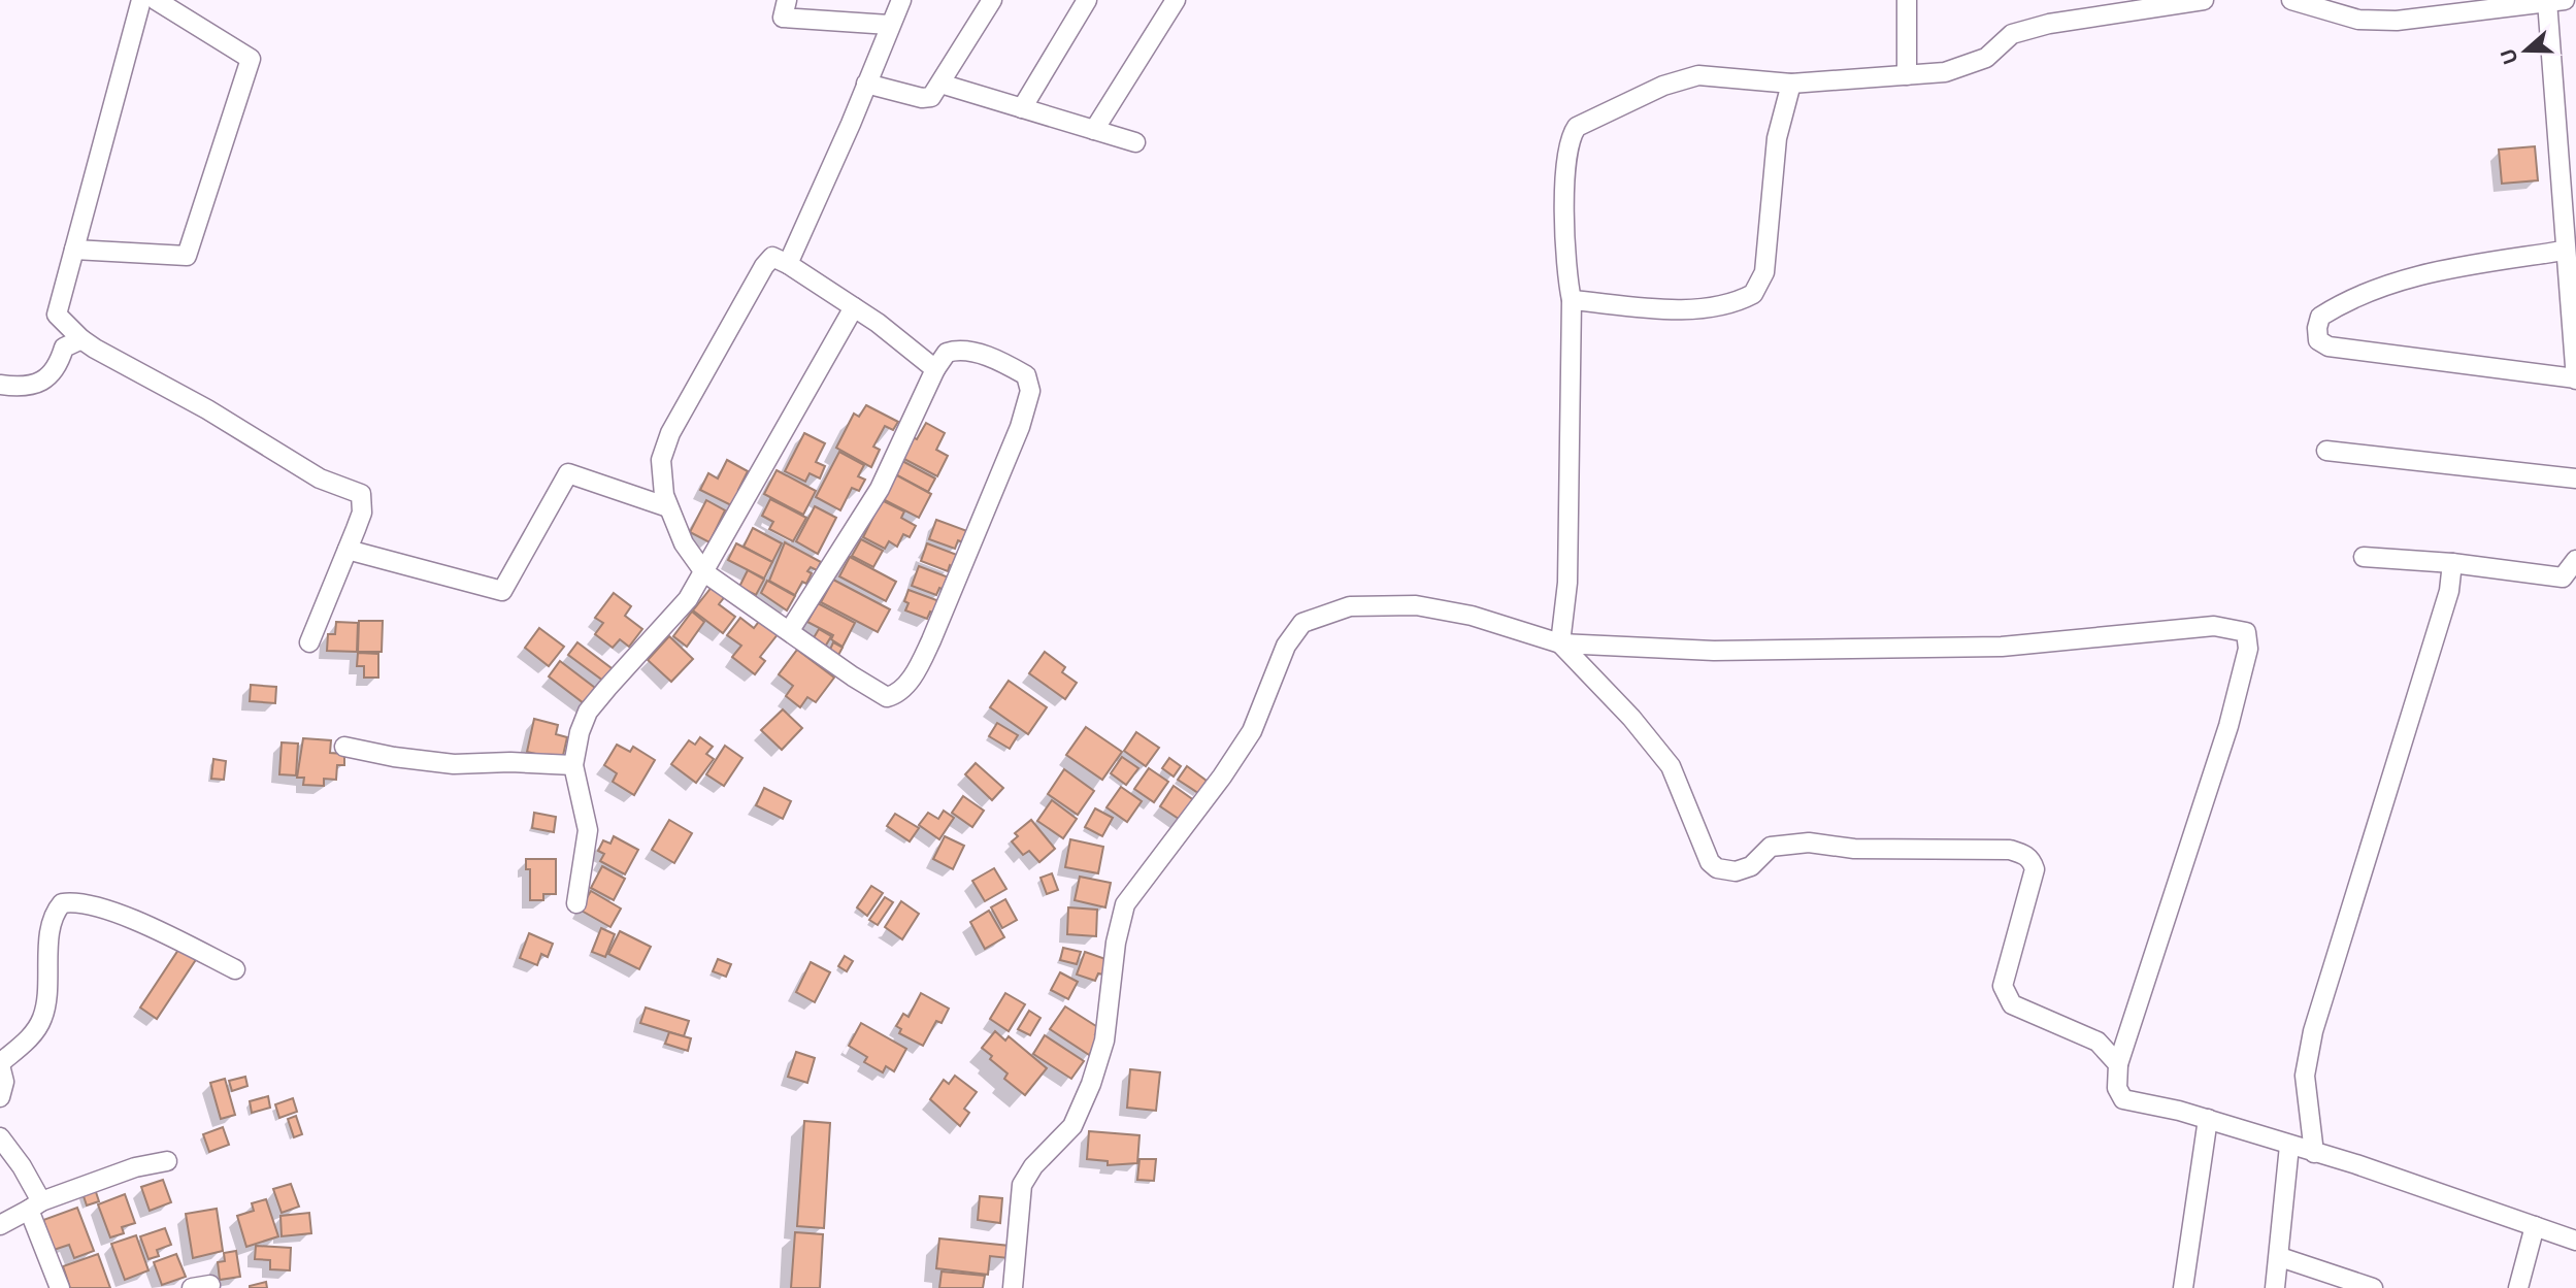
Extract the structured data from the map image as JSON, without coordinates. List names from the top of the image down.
{
  "north": "left"
}
